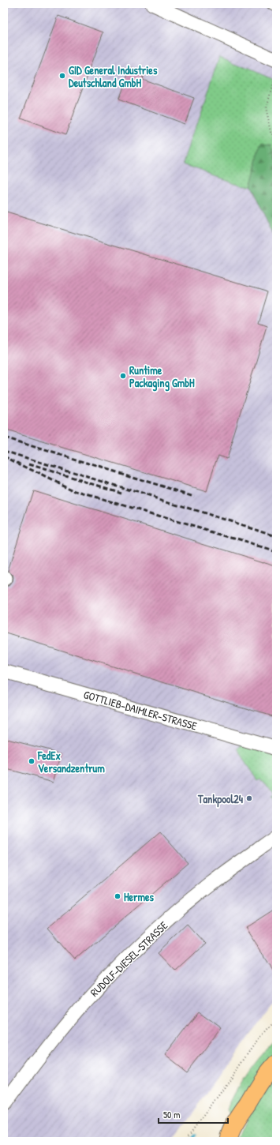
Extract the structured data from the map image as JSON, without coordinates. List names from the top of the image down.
{
  "streets": {
    "street": ["GOTTLIEB-DAIMLER-STRASSE", "RUDOLF-DIESEL-STRASSE"]
  },
  "places": [
    "GID General Industries Deutschland GmbH",
    "Runtime Packaging GmbH",
    "FedEx Versandzentrum",
    "Tankpool24",
    "Hermes"
  ],
  "scale_bar": "50 m"
}
